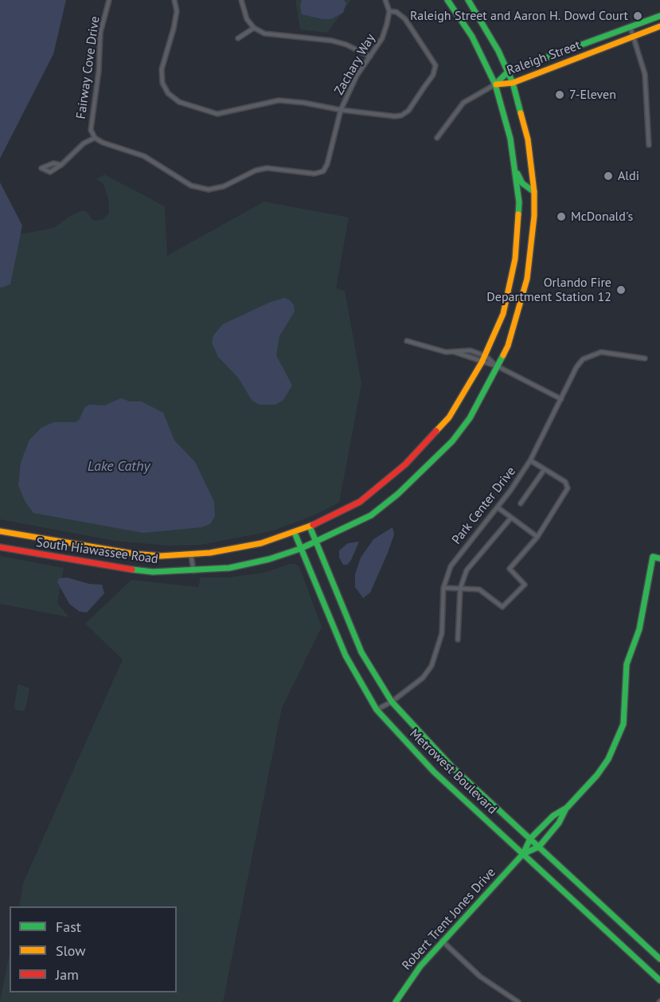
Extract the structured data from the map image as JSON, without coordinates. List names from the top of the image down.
{
  "streets": {
    "street": [
      "Raleigh Street",
      "Zachary Way",
      "Fairway Cove Drive",
      "Park Center Drive",
      "South Hiawassee Road",
      "Metrowest Boulevard",
      "Robert Trent Jones Drive"
    ]
  },
  "crossings": [
    ["Raleigh Street", "South Hiawassee Road"],
    ["Zachary Way", "Fairway Cove Drive"],
    ["Park Center Drive", "Metrowest Boulevard"],
    ["South Hiawassee Road", "Metrowest Boulevard"],
    ["Metrowest Boulevard", "Robert Trent Jones Drive"]
  ],
  "water": ["Lake Cathy"],
  "places": [
    "Raleigh Street and Aaron H. Dowd Court",
    "7-Eleven",
    "Aldi",
    "McDonald's",
    "Orlando Fire Department Station 12"
  ],
  "legend": ["Fast", "Slow", "Jam"]
}
